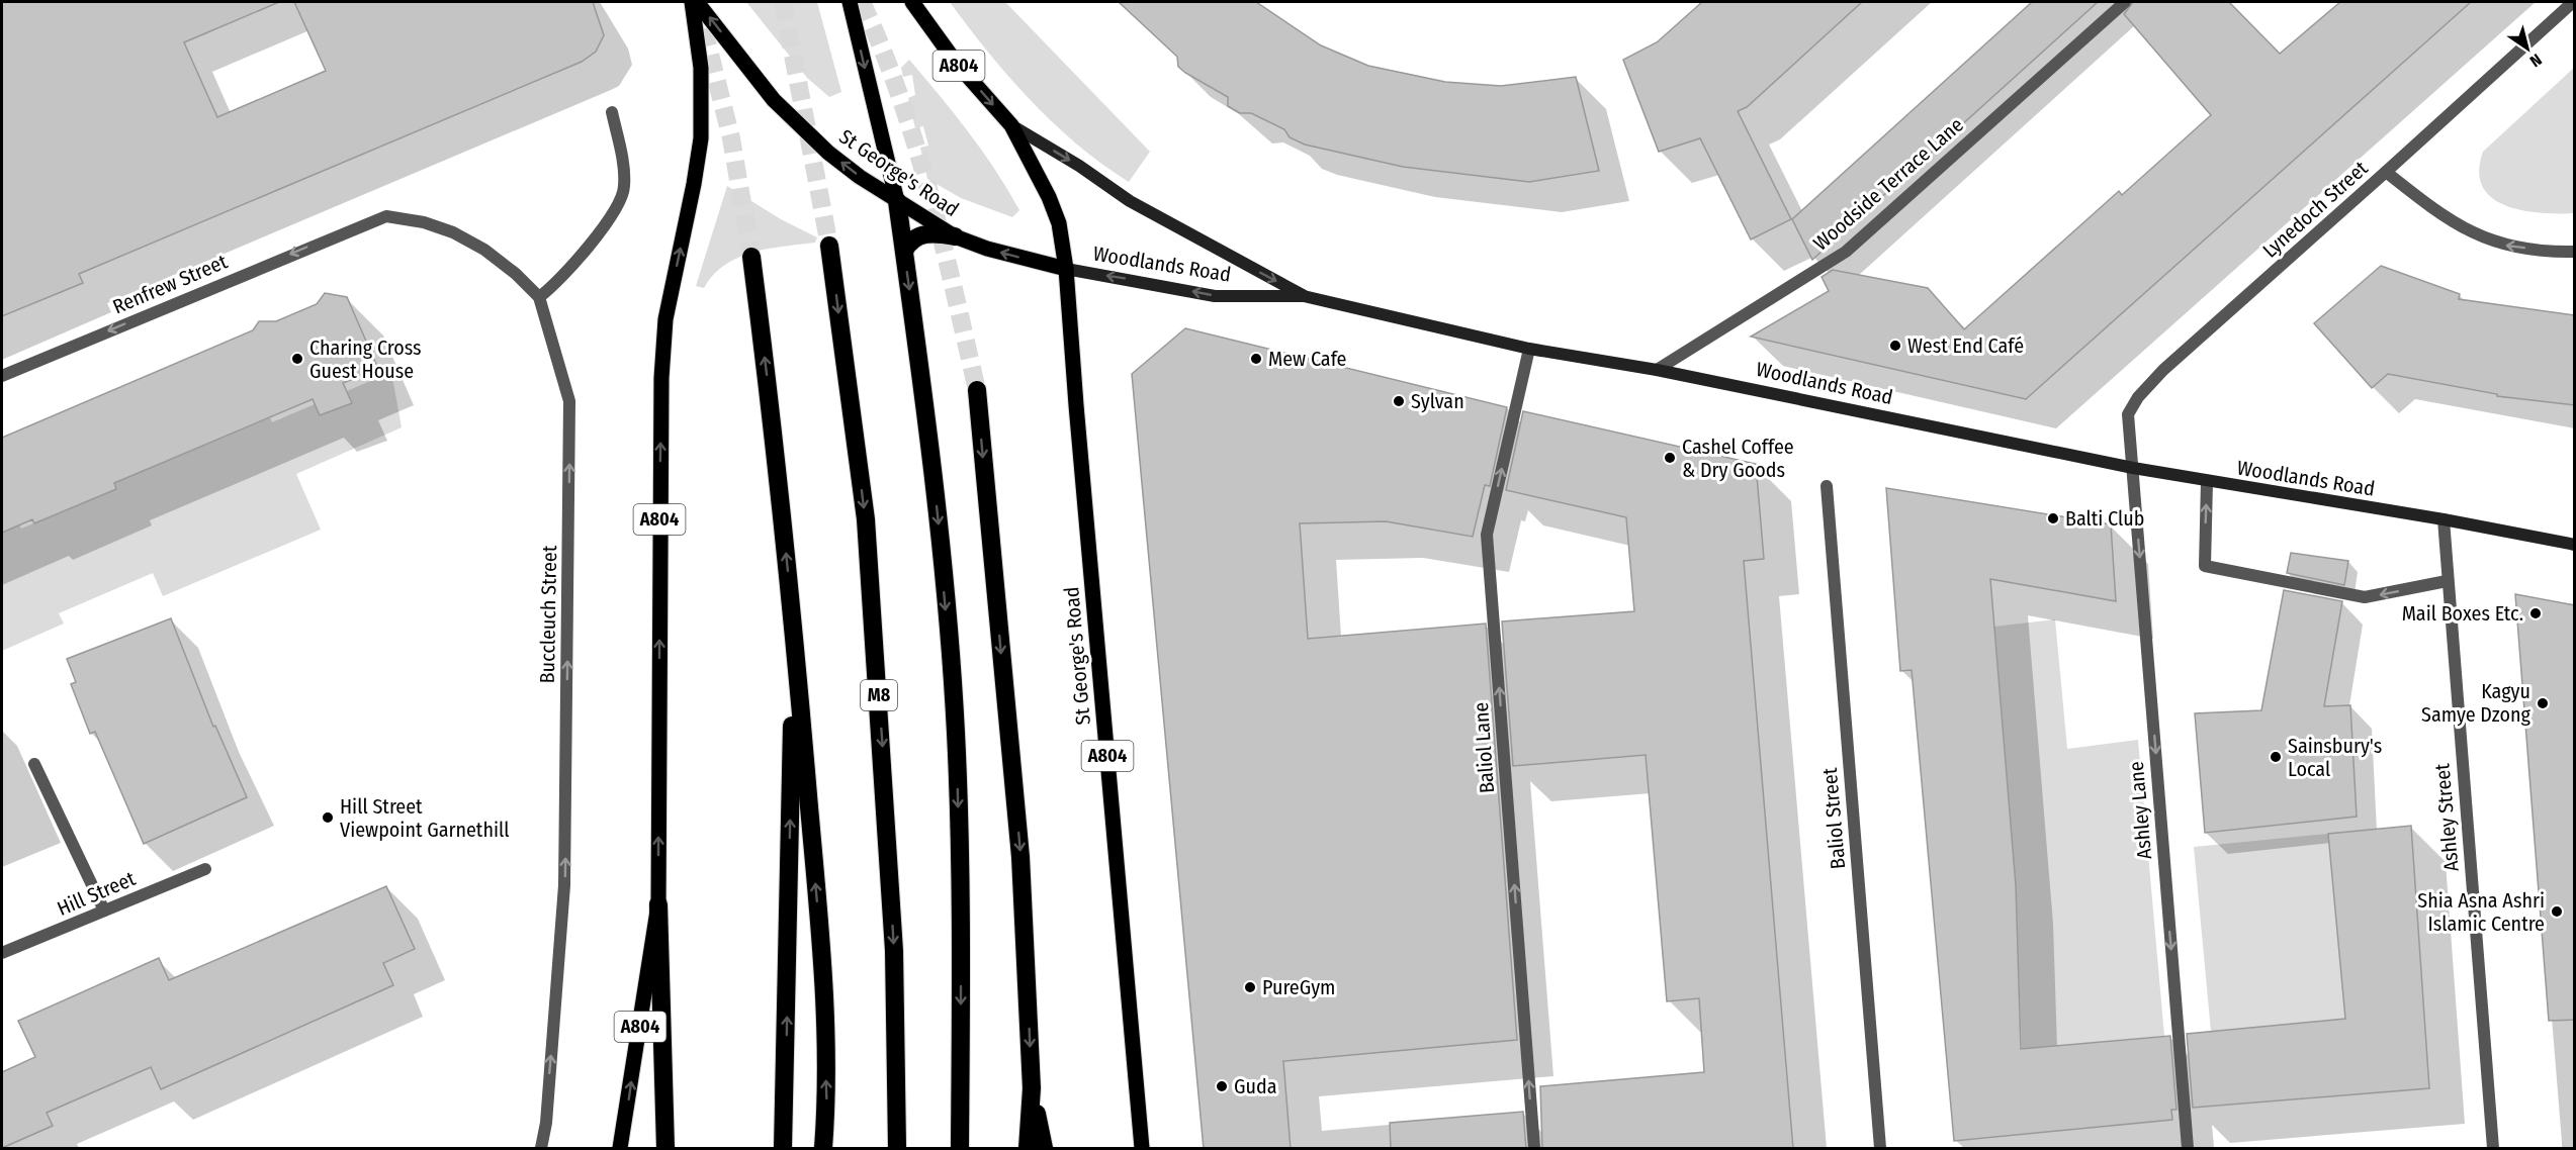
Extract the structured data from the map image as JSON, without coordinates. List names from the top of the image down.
{
  "streets": {
    "highway": ["M8"],
    "main road": ["A804", "St George's Road"],
    "street": [
      "Woodside Terrace Lane",
      "Lynedoch Street",
      "Woodlands Road",
      "Renfrew Street",
      "Buccleuch Street",
      "Baliol Lane",
      "Ashley Lane",
      "Ashley Street",
      "Baliol Street",
      "Hill Street"
    ]
  },
  "crossings": [
    ["A804", "St George's Road"],
    ["A804", "Woodlands Road"],
    ["St George's Road", "Woodlands Road"],
    ["Woodside Terrace Lane", "Woodlands Road"],
    ["Lynedoch Street", "Woodlands Road"],
    ["Lynedoch Street", "Ashley Lane"],
    ["Woodlands Road", "Baliol Lane"],
    ["Woodlands Road", "Ashley Lane"],
    ["Woodlands Road", "Ashley Street"],
    ["Renfrew Street", "Buccleuch Street"]
  ],
  "one_way": [
    "Renfrew Street",
    "Buccleuch Street",
    "Baliol Lane",
    "Ashley Lane"
  ],
  "places": [
    "West End Café",
    "Charing Cross Guest House",
    "Mew Cafe",
    "Sylvan",
    "Cashel Coffee & Dry Goods",
    "Balti Club",
    "Mail Boxes Etc.",
    "Kagyu Samye Dzong",
    "Sainsbury's Local",
    "Hill Street Viewpoint Garnethill",
    "Shia Asna Ashri Islamic Centre",
    "PureGym",
    "Guda"
  ],
  "north": "bottom right"
}
